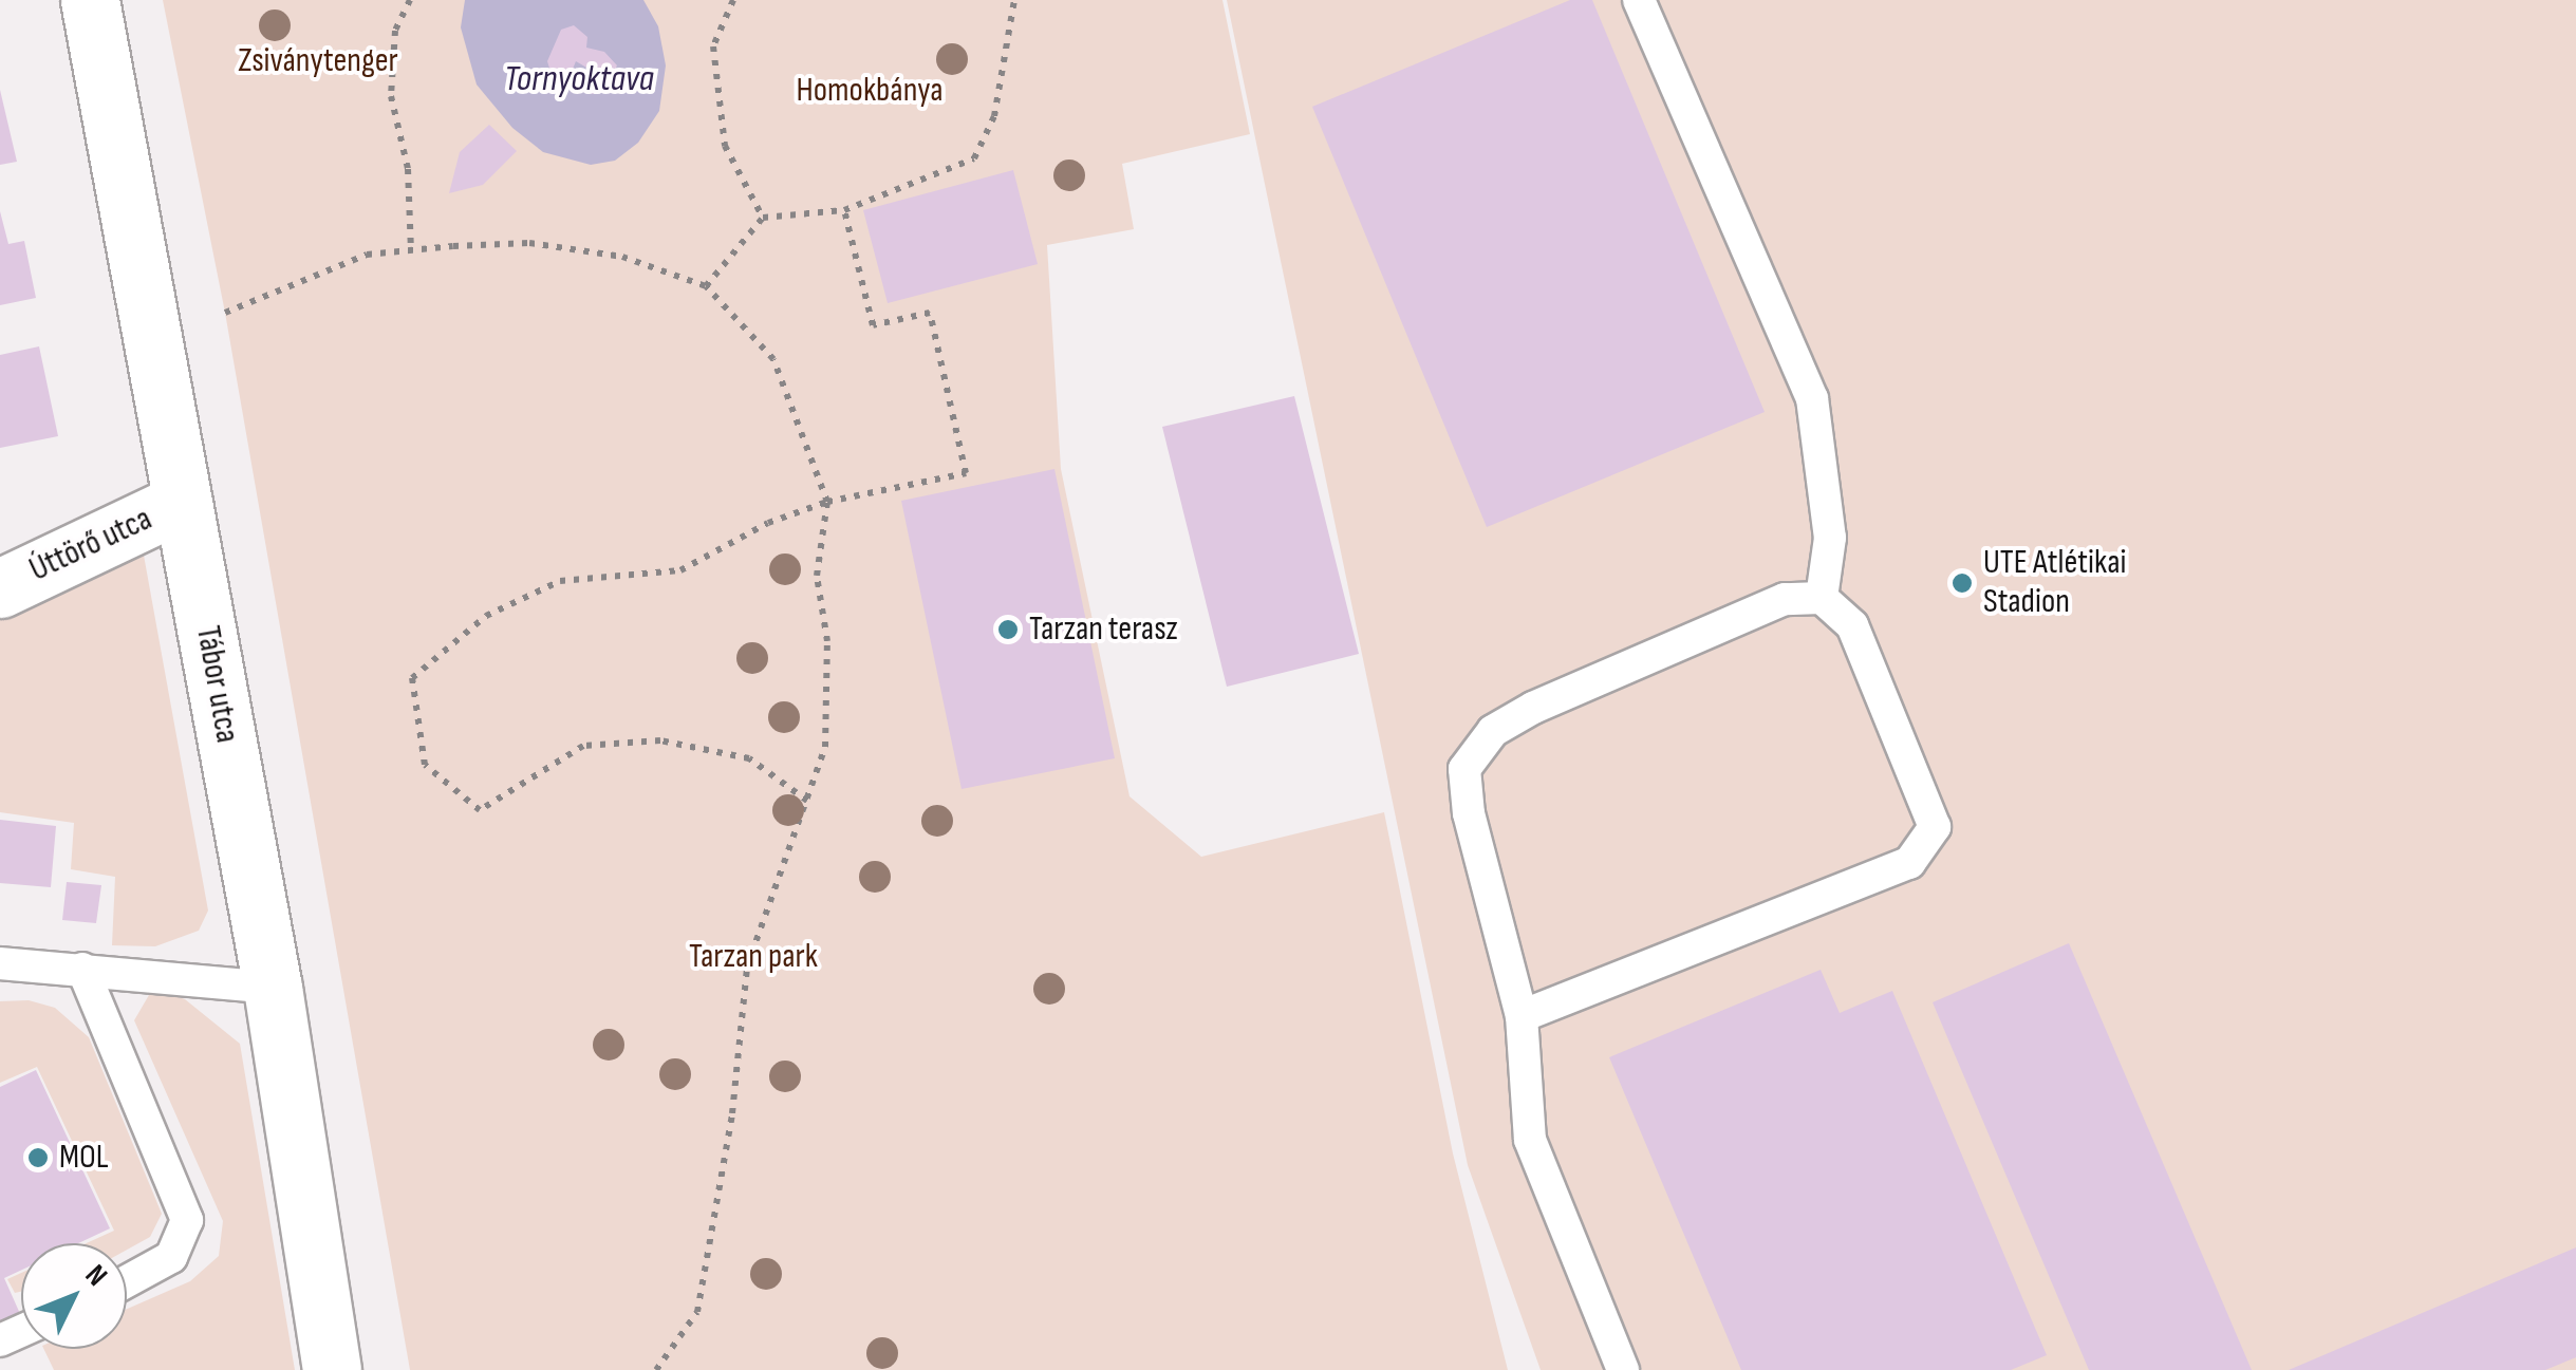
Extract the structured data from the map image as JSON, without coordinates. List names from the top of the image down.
{
  "streets": {
    "street": ["Úttörő utca", "Tábor utca"]
  },
  "crossings": [
    ["Úttörő utca", "Tábor utca"]
  ],
  "water": ["Tornyoktava"],
  "parks": ["Zsiványtenger", "Homokbánya", "Tarzan park"],
  "places": ["UTE Atlétikai Stadion", "Tarzan terasz", "MOL"],
  "north": "top right"
}
